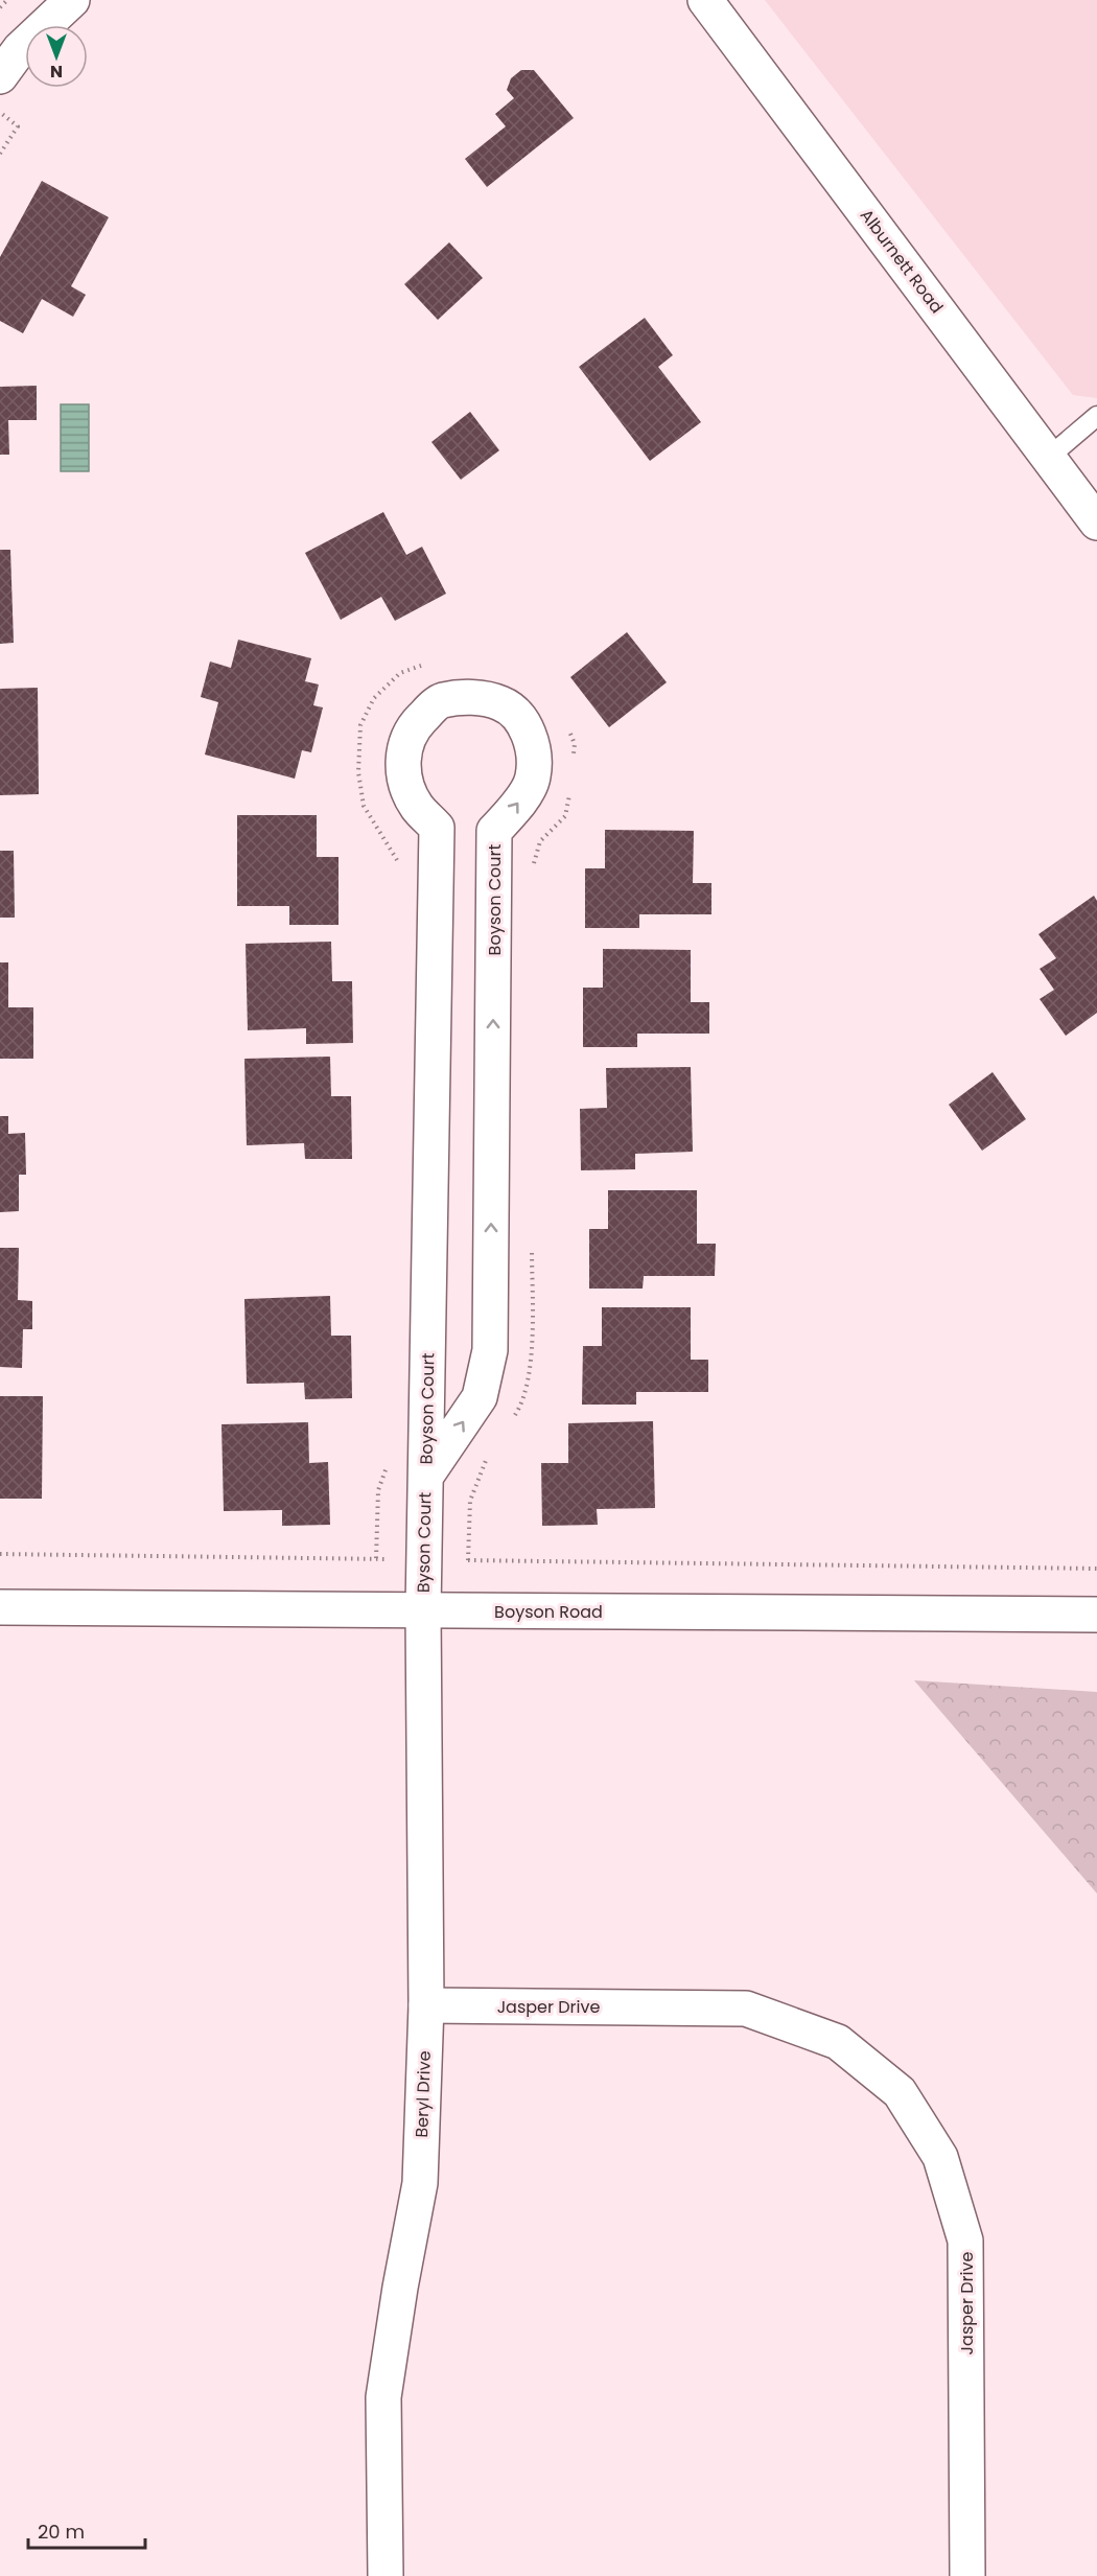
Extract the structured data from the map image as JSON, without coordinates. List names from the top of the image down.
{
  "streets": {
    "street": [
      "Alburnett Road",
      "Boyson Court",
      "Byson Court",
      "Boyson Road",
      "Jasper Drive",
      "Beryl Drive"
    ]
  },
  "crossings": [
    ["Boyson Court", "Byson Court"],
    ["Byson Court", "Boyson Road"],
    ["Byson Court", "Beryl Drive"],
    ["Boyson Road", "Beryl Drive"],
    ["Jasper Drive", "Beryl Drive"]
  ],
  "scale_bar": "20 m",
  "north": "bottom"
}
